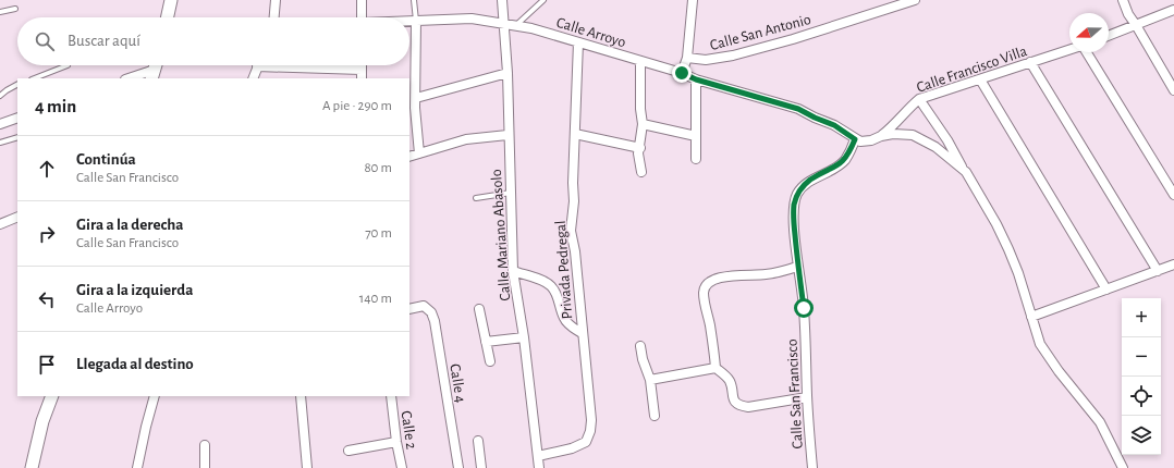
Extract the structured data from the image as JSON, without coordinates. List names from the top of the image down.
{
  "streets": {
    "street": [
      "Calle Arroyo",
      "Calle San Antonio",
      "Calle Francisco Villa",
      "Calle Mariano Abasolo",
      "Privada Pedregal",
      "Calle 4",
      "Calle San Francisco",
      "Calle 2"
    ]
  },
  "crossings": [
    ["Calle Arroyo", "Calle Mariano Abasolo"],
    ["Calle Arroyo", "Privada Pedregal"],
    ["Calle Arroyo", "Calle San Francisco"],
    ["Calle Mariano Abasolo", "Privada Pedregal"]
  ],
  "north": "left",
  "page": {
    "search": "Buscar aquí",
    "heading": ["4 min", "A pie · 290 m"],
    "list": [
      ["Continúa", "Calle San Francisco", "80 m"],
      ["Gira a la derecha", "Calle San Francisco", "70 m"],
      ["Gira a la izquierda", "Calle Arroyo", "140 m"],
      "Llegada al destino"
    ],
    "map_buttons": ["+", "−"]
  }
}
